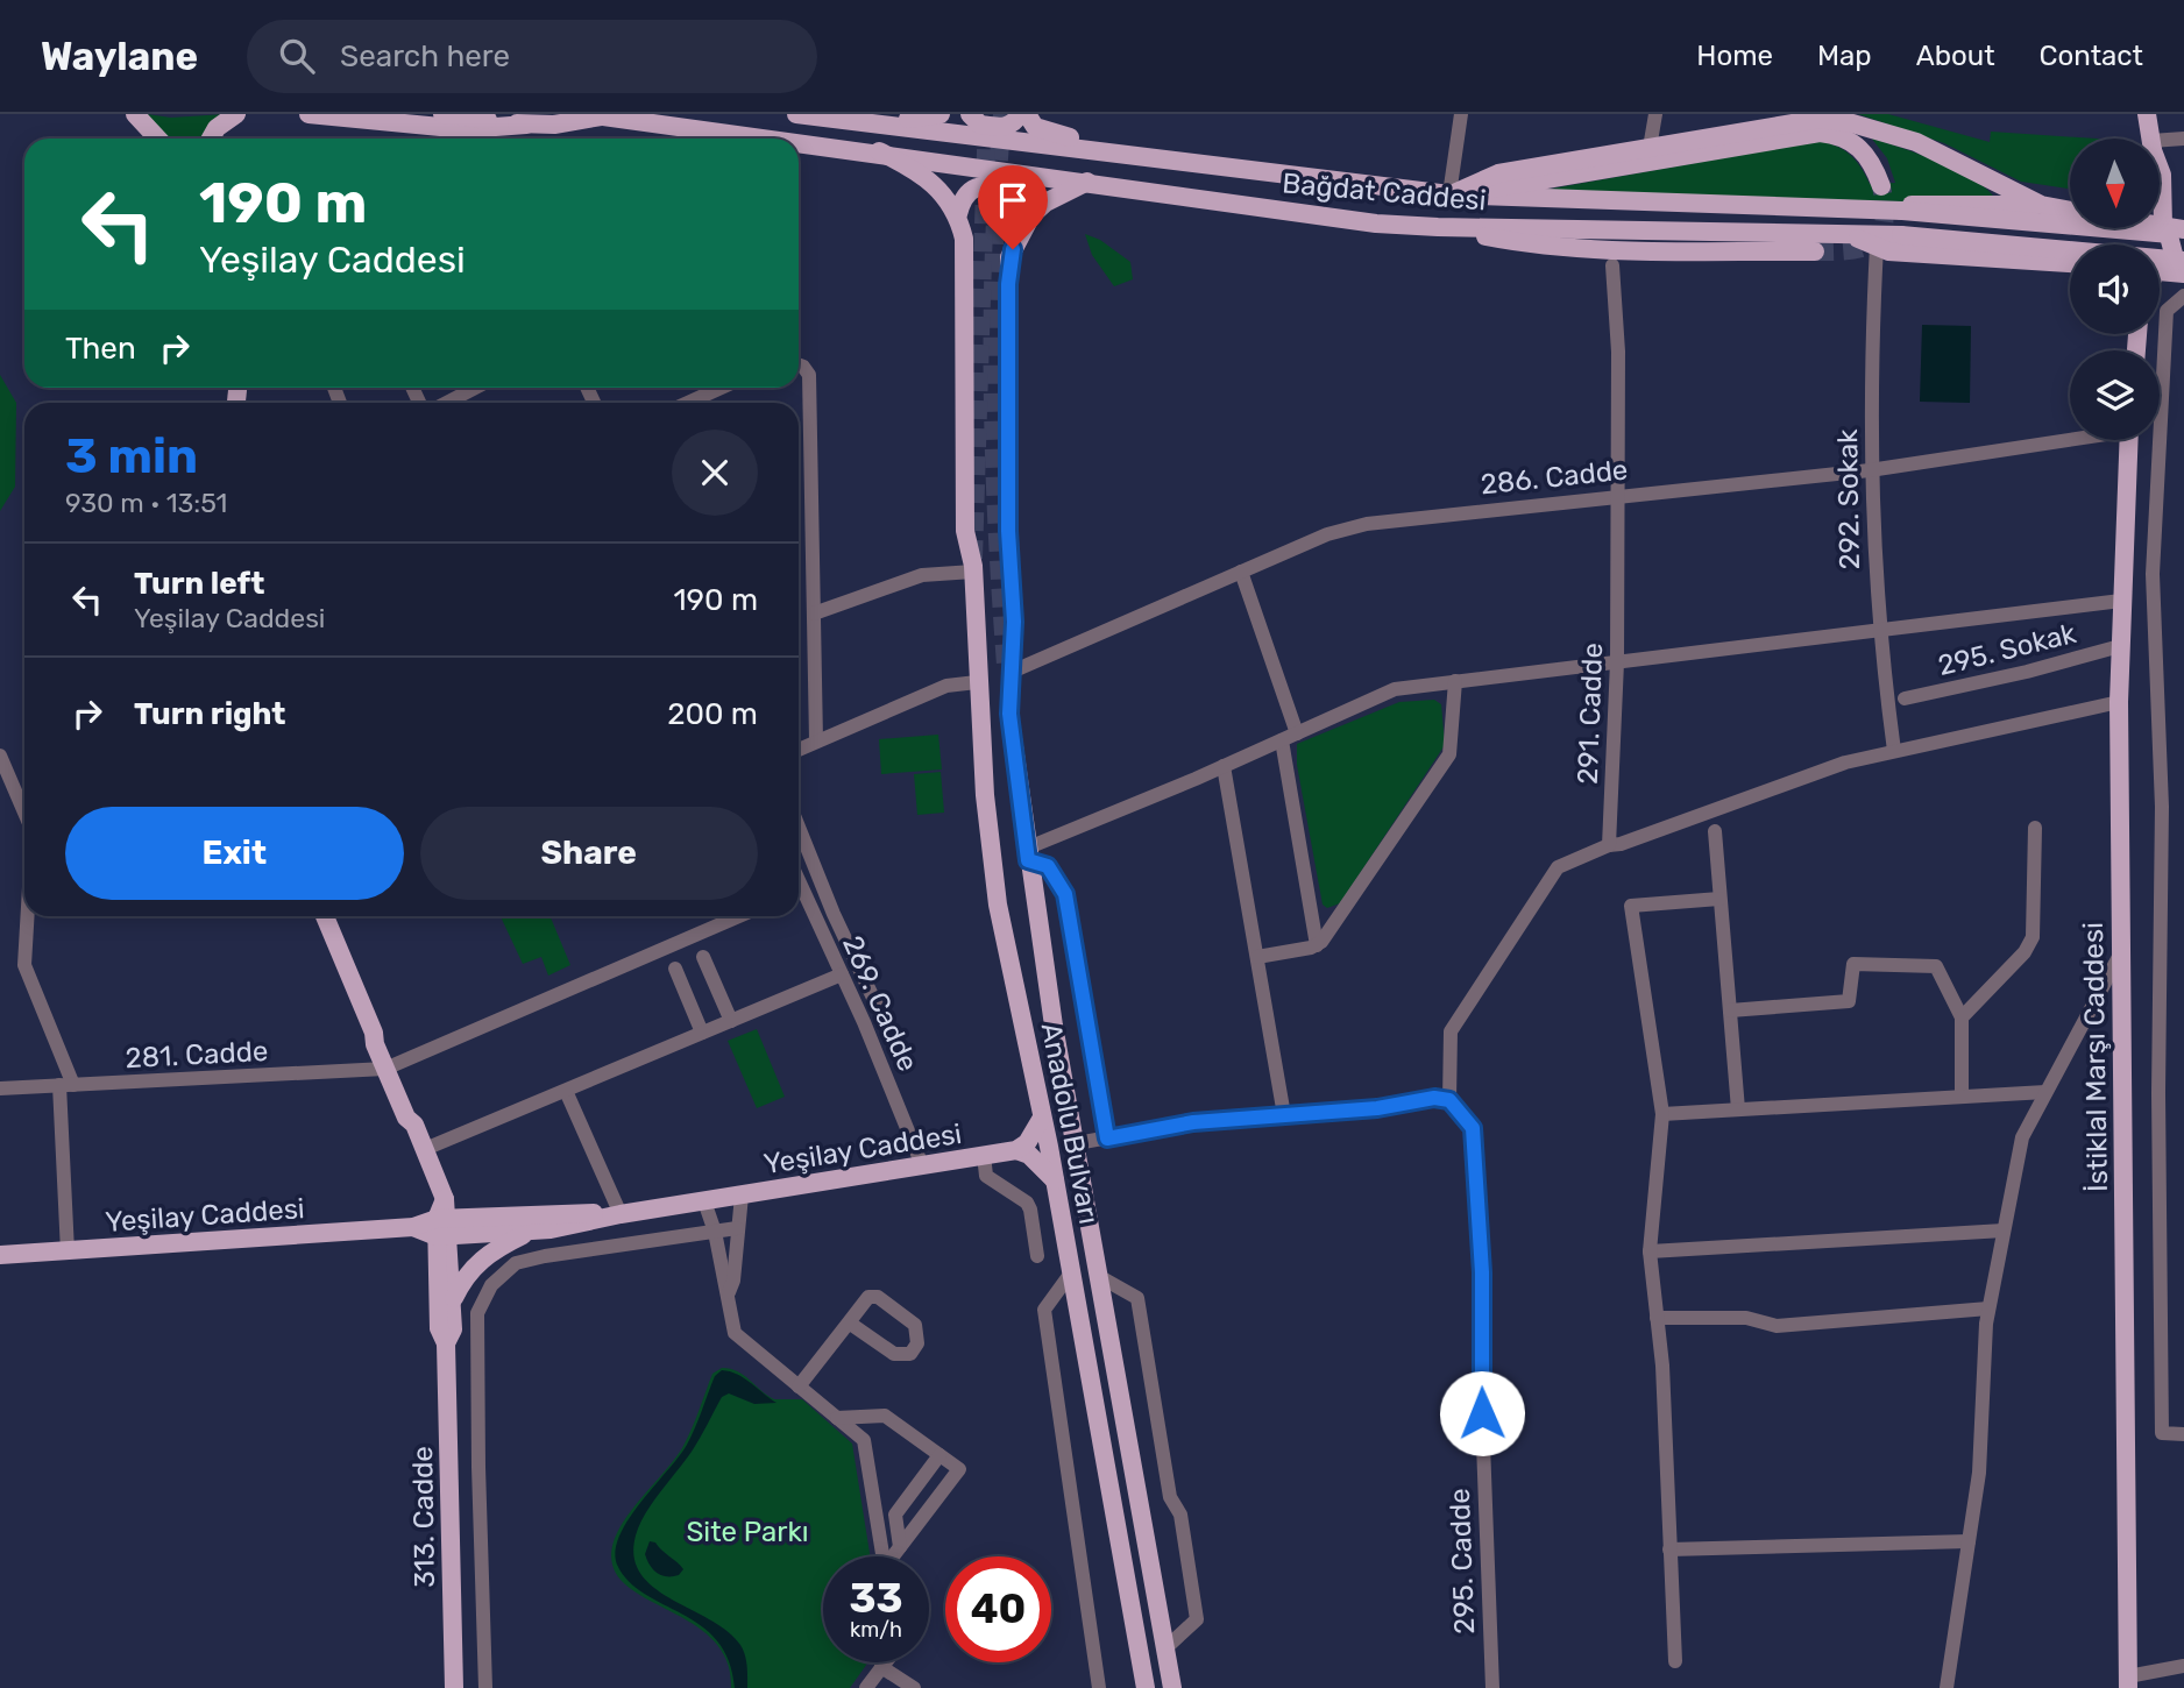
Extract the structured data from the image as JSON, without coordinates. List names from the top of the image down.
{
  "streets": {
    "main road": [
      "Bağdat Caddesi",
      "İstiklal Marşı Caddesi",
      "Anadolu Bulvarı",
      "Yeşilay Caddesi",
      "313. Cadde"
    ],
    "street": [
      "286. Cadde",
      "292. Sokak",
      "295. Sokak",
      "291. Cadde",
      "269. Cadde",
      "281. Cadde",
      "295. Cadde"
    ]
  },
  "crossings": [
    ["286. Cadde", "292. Sokak"],
    ["286. Cadde", "291. Cadde"],
    ["286. Cadde", "Anadolu Bulvarı"],
    ["295. Sokak", "İstiklal Marşı Caddesi"],
    ["269. Cadde", "Yeşilay Caddesi"],
    ["Yeşilay Caddesi", "313. Cadde"]
  ],
  "parks": ["Site Parkı"],
  "north": "bottom",
  "page": {
    "header": "Waylane",
    "search": "Search here",
    "nav": [
      "Home",
      "Map",
      "About",
      "Contact"
    ],
    "turn": ["190 m", "Yeşilay Caddesi"],
    "then": "Then",
    "heading": ["3 min", "930 m · 13:51"],
    "list": [
      {
        "name": "Turn left",
        "note": "Yeşilay Caddesi",
        "value": "190 m"
      },
      {
        "name": "Turn right",
        "value": "200 m"
      }
    ],
    "buttons": ["Exit", "Share"],
    "speed": "33 km/h",
    "limit": "40"
  }
}
